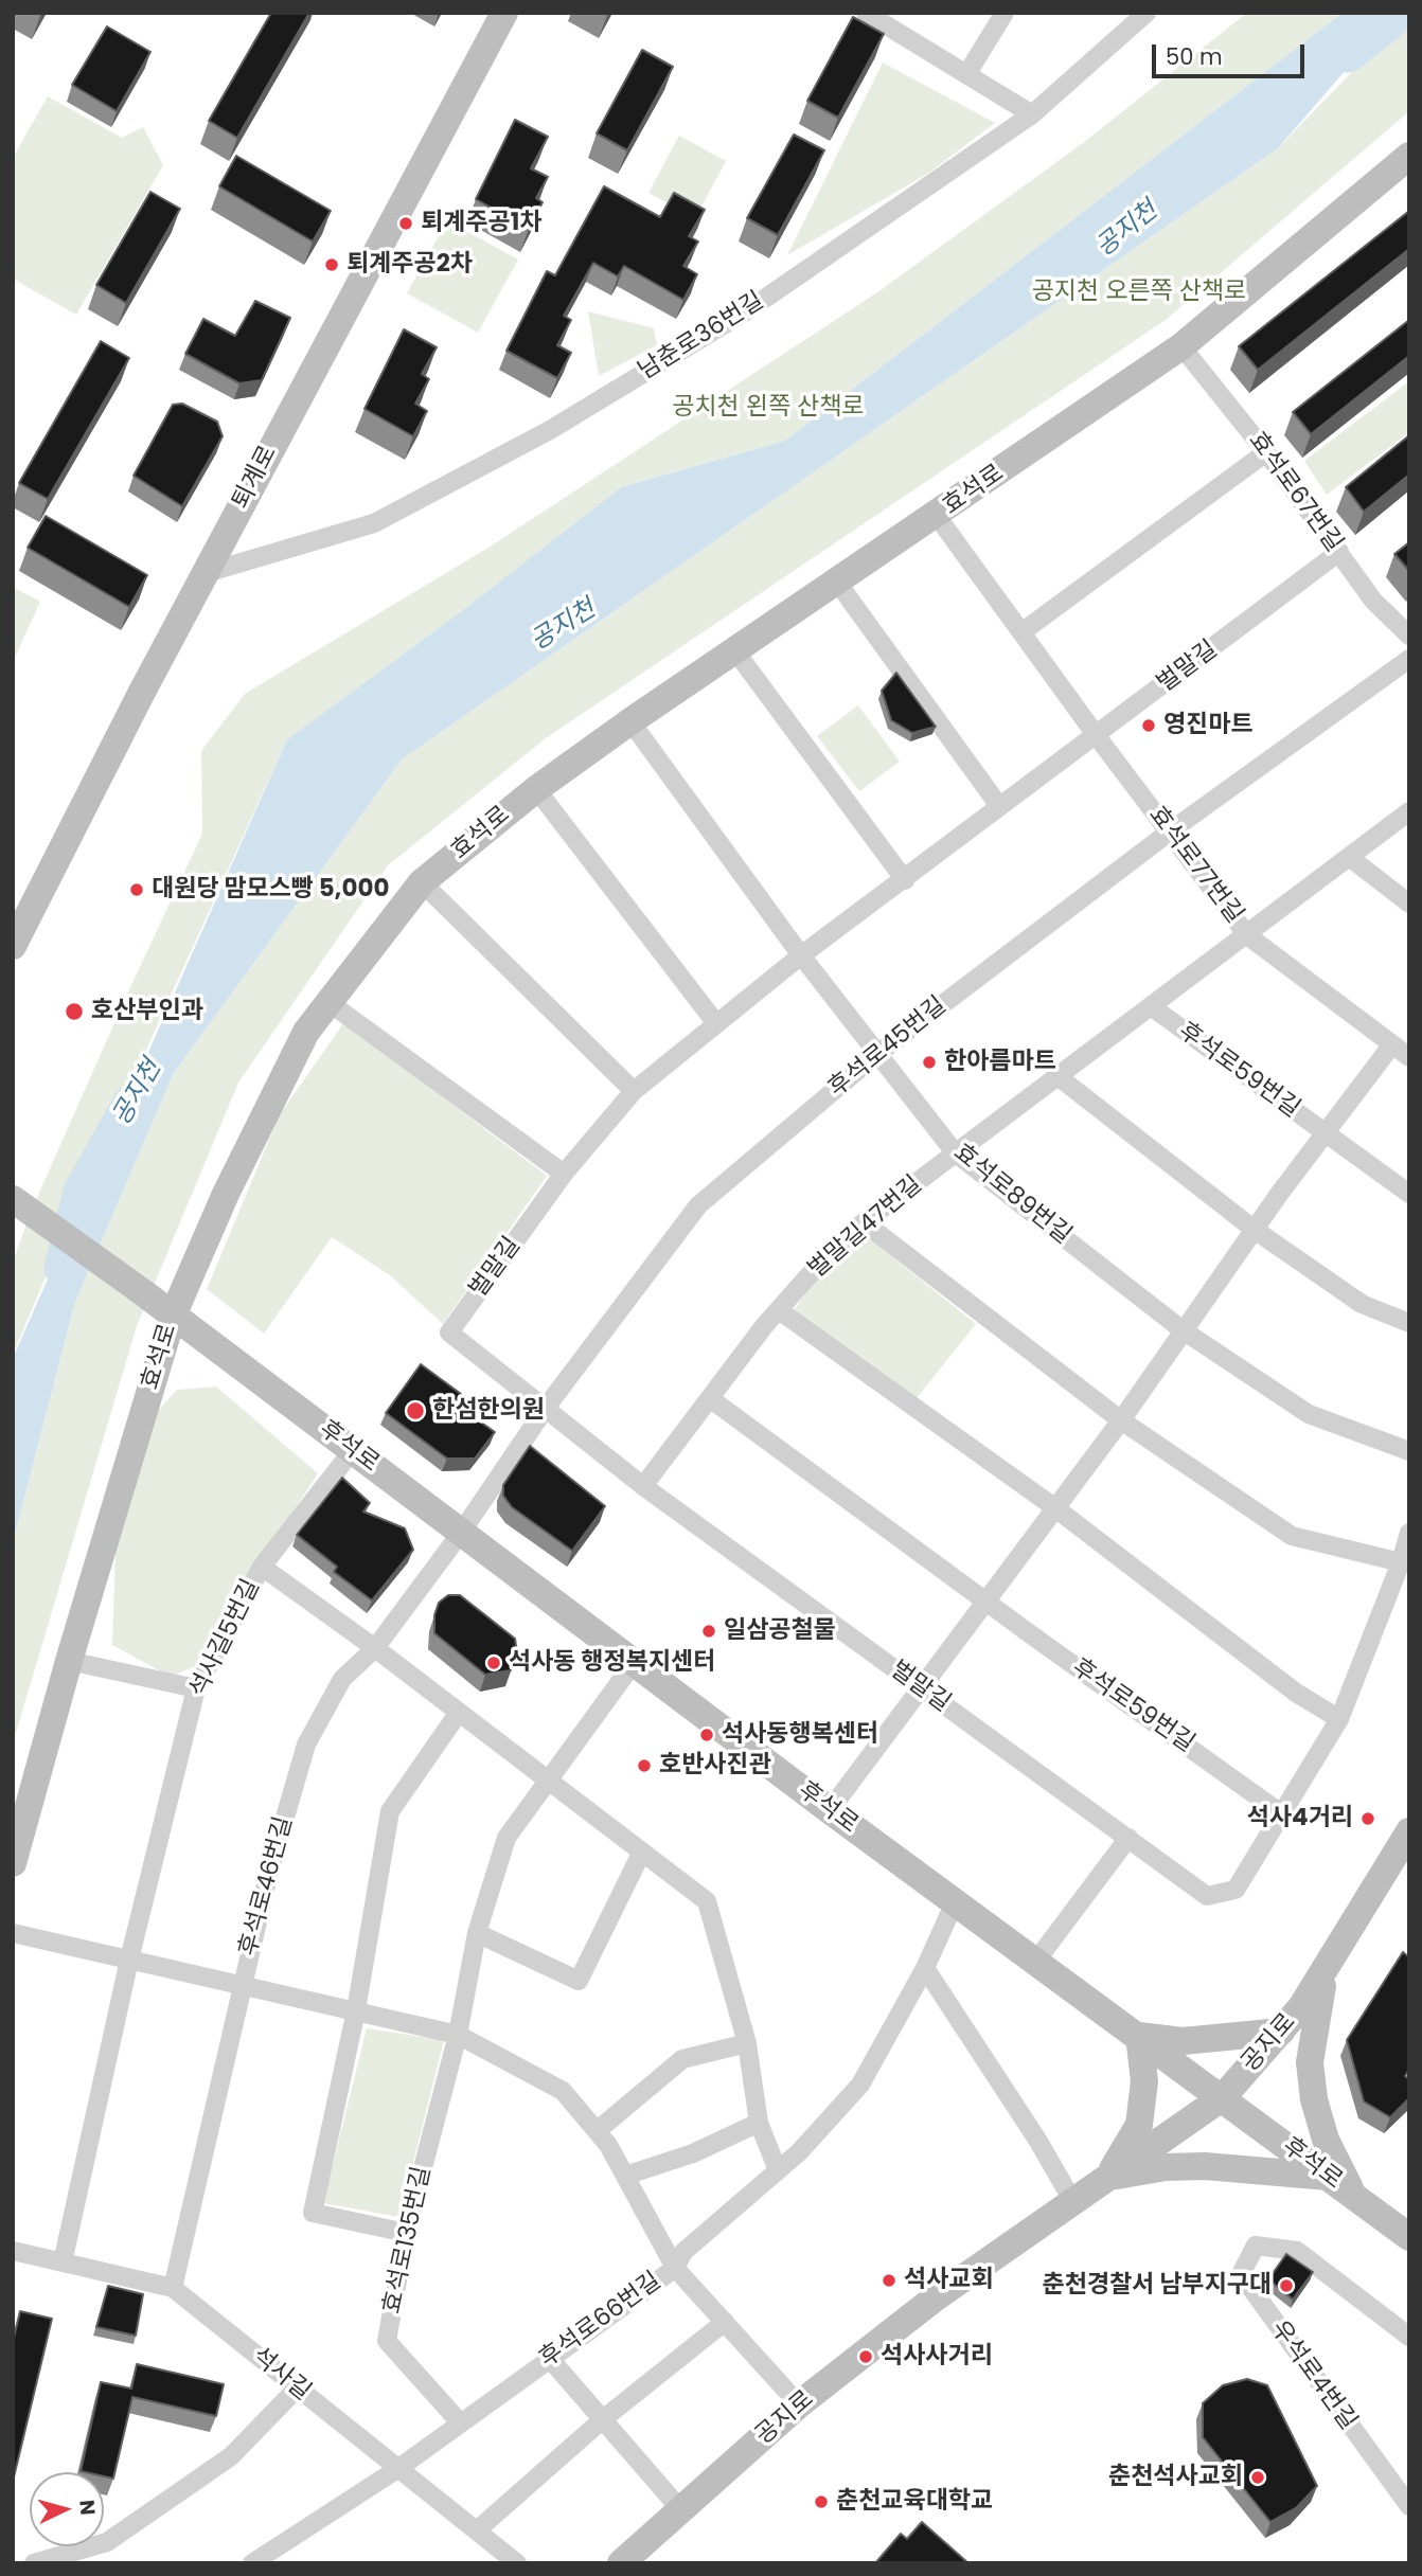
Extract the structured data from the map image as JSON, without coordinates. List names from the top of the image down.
{
  "streets": {
    "street": [
      "남춘로36번길",
      "퇴계로",
      "효석로",
      "효석로67번길",
      "벌말길",
      "효석로77번길",
      "후석로45번길",
      "후석로59번길",
      "효석로89번길",
      "벌말길47번길",
      "후석로",
      "석사길5번길",
      "후석로46번길",
      "공지로",
      "효석로135번길",
      "후석로66번길",
      "석사길",
      "우석로4번길"
    ]
  },
  "crossings": [
    ["남춘로36번길", "퇴계로"],
    ["효석로", "효석로67번길"],
    ["효석로", "효석로77번길"],
    ["효석로", "효석로89번길"],
    ["효석로", "후석로"],
    ["효석로67번길", "벌말길"],
    ["벌말길", "효석로77번길"],
    ["벌말길", "후석로45번길"],
    ["벌말길", "후석로59번길"],
    ["벌말길", "효석로89번길"],
    ["벌말길", "벌말길47번길"],
    ["효석로77번길", "후석로45번길"],
    ["효석로77번길", "벌말길47번길"],
    ["후석로45번길", "효석로89번길"],
    ["후석로45번길", "후석로"],
    ["후석로45번길", "후석로46번길"],
    ["후석로59번길", "벌말길47번길"],
    ["효석로89번길", "벌말길47번길"],
    ["후석로", "후석로46번길"],
    ["후석로", "공지로"],
    ["후석로", "효석로135번길"],
    ["후석로", "후석로66번길"],
    ["석사길5번길", "후석로46번길"],
    ["석사길5번길", "효석로135번길"],
    ["석사길5번길", "후석로66번길"],
    ["석사길5번길", "석사길"],
    ["후석로46번길", "석사길"],
    ["효석로135번길", "후석로66번길"],
    ["후석로66번길", "석사길"]
  ],
  "water": ["공지천"],
  "parks": ["공지천 오른쪽 산책로", "공치천 왼쪽 산책로"],
  "places": [
    "퇴계주공1차",
    "퇴계주공2차",
    "영진마트",
    "대원당 맘모스빵 5,000",
    "호산부인과",
    "한아름마트",
    "한섬한의원",
    "일삼공철물",
    "석사동 행정복지센터",
    "석사동행복센터",
    "호반사진관",
    "석사4거리",
    "석사교회",
    "춘천경찰서 남부지구대",
    "석사사거리",
    "춘천석사교회",
    "춘천교육대학교"
  ],
  "scale_bar": "50 m",
  "north": "right"
}
